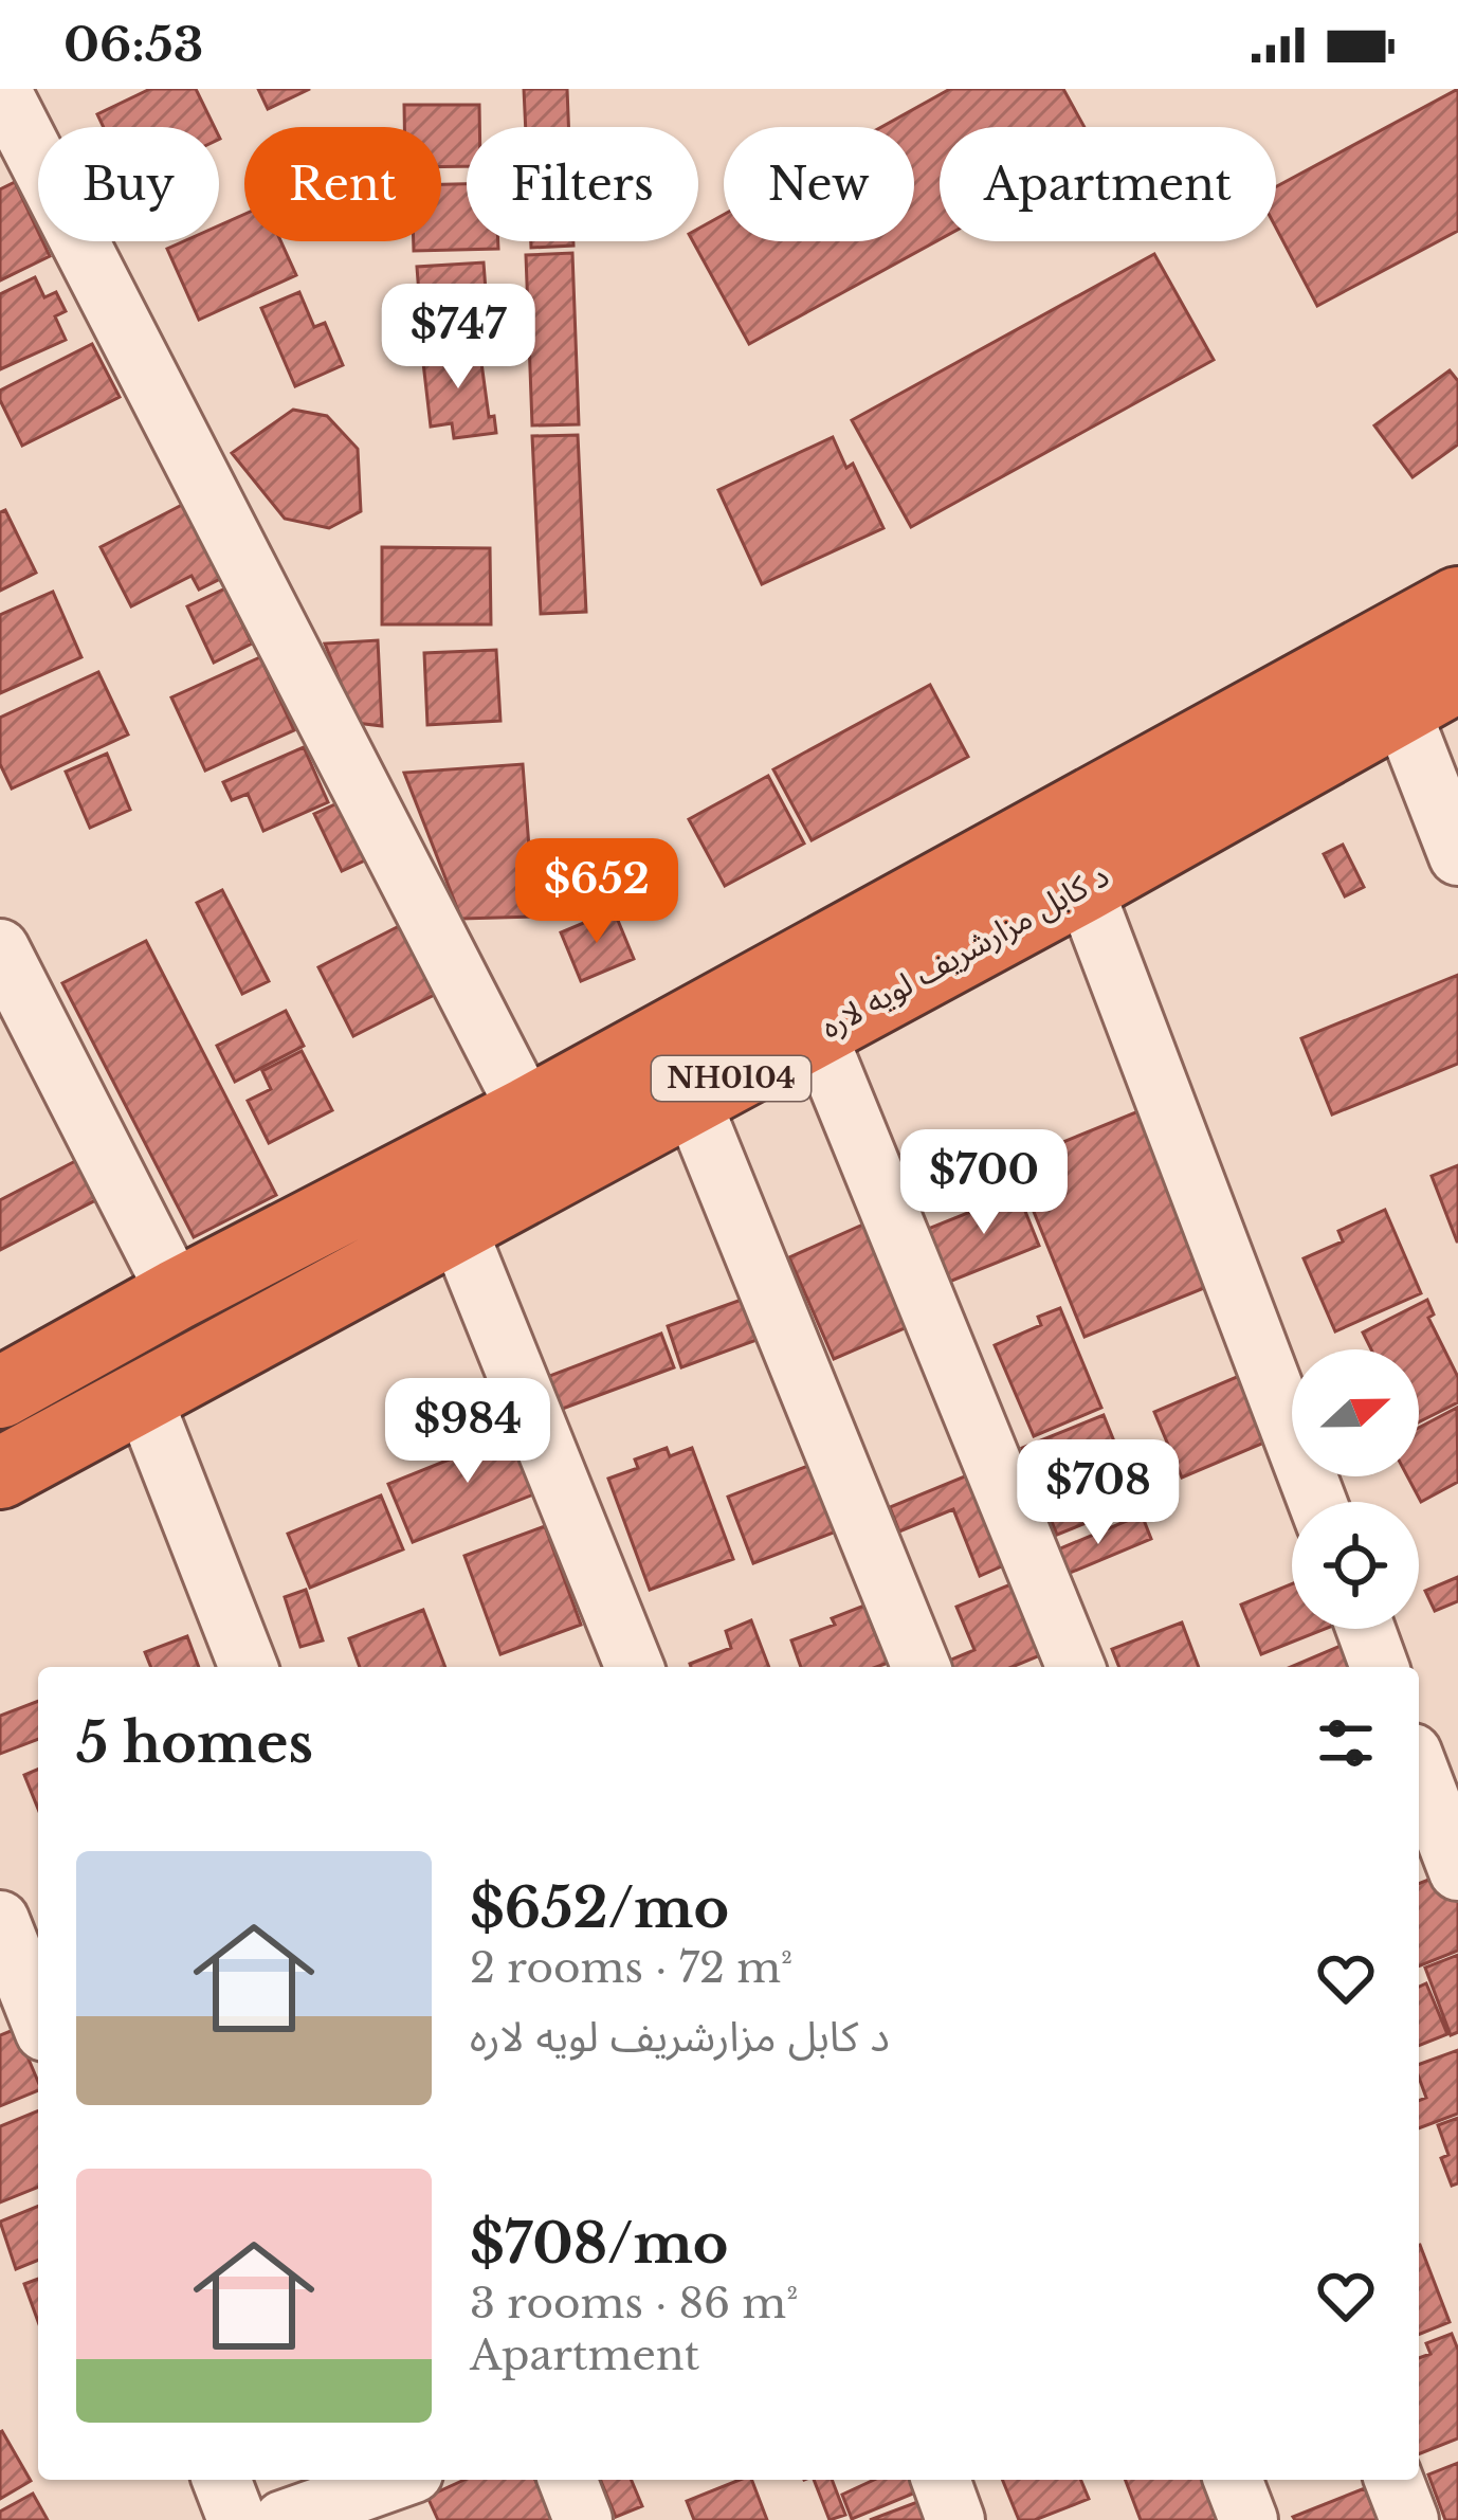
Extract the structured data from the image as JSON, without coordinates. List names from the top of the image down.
{
  "streets": {
    "highway": ["د کابل مزارشریف لویه لاره", "NH0104"]
  },
  "crossings": [
    ["د کابل مزارشریف لویه لاره", "NH0104"]
  ],
  "north": "right",
  "page": {
    "status": "06:53",
    "chip": [
      "Buy",
      "Rent",
      "Filters",
      "New",
      "Apartment"
    ],
    "price": [
      "$747",
      "$652",
      "$700",
      "$984",
      "$708"
    ],
    "heading": "5 homes",
    "list": [
      {
        "name": "$652/mo",
        "note": "2 rooms · 72 m² · د کابل مزارشریف لویه لاره"
      },
      {
        "name": "$708/mo",
        "note": "3 rooms · 86 m² · Apartment"
      }
    ]
  }
}
